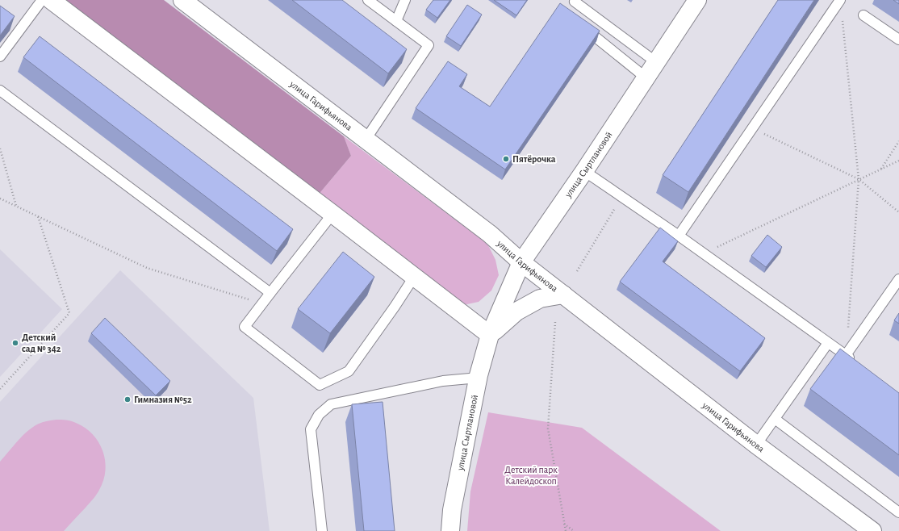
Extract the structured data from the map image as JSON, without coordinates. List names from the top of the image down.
{
  "streets": {
    "street": ["улица Гарифьянова", "улица Сыртлановой"]
  },
  "crossings": [
    ["улица Гарифьянова", "улица Сыртлановой"]
  ],
  "parks": ["Детский парк Калейдоскоп"],
  "places": ["Пятёрочка", "Детский сад № 342", "Гимназия №52"]
}
